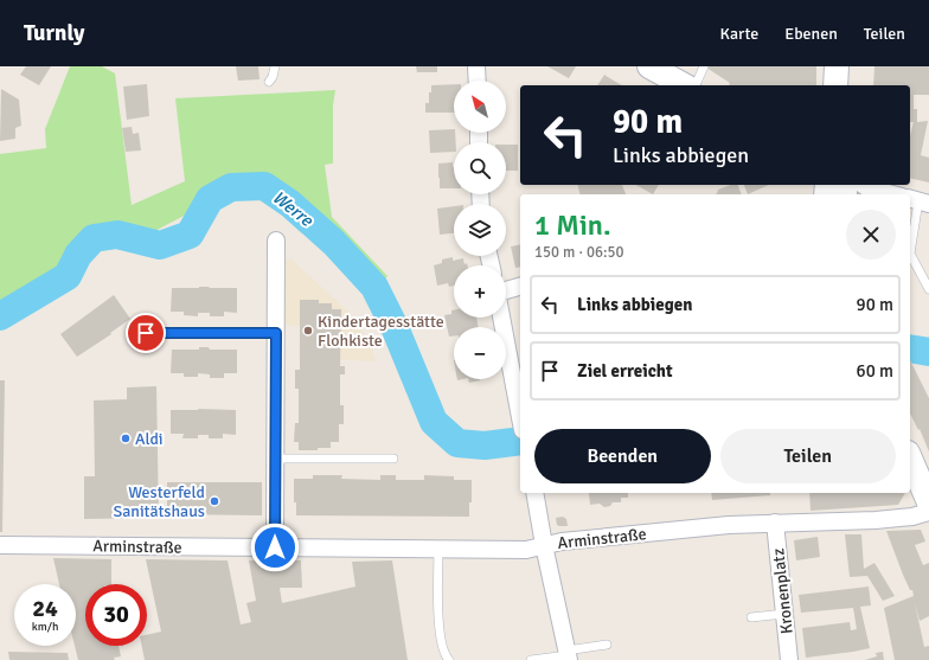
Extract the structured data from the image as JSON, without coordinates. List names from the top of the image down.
{
  "streets": {
    "street": ["Arminstraße", "Kronenplatz"]
  },
  "crossings": [
    ["Arminstraße", "Kronenplatz"]
  ],
  "water": ["Werre"],
  "places": ["Kindertagesstätte Flohkiste", "Aldi", "Westerfeld Sanitätshaus"],
  "north": "top left",
  "page": {
    "header": "Turnly",
    "nav": ["Karte", "Ebenen", "Teilen"],
    "map_buttons": ["+", "−"],
    "turn": ["90 m", "Links abbiegen"],
    "heading": ["1 Min.", "150 m · 06:50"],
    "list": [
      {
        "name": "Links abbiegen",
        "value": "90 m"
      },
      {
        "name": "Ziel erreicht",
        "value": "60 m"
      }
    ],
    "buttons": ["Beenden", "Teilen"],
    "speed": "24 km/h",
    "limit": "30"
  }
}
